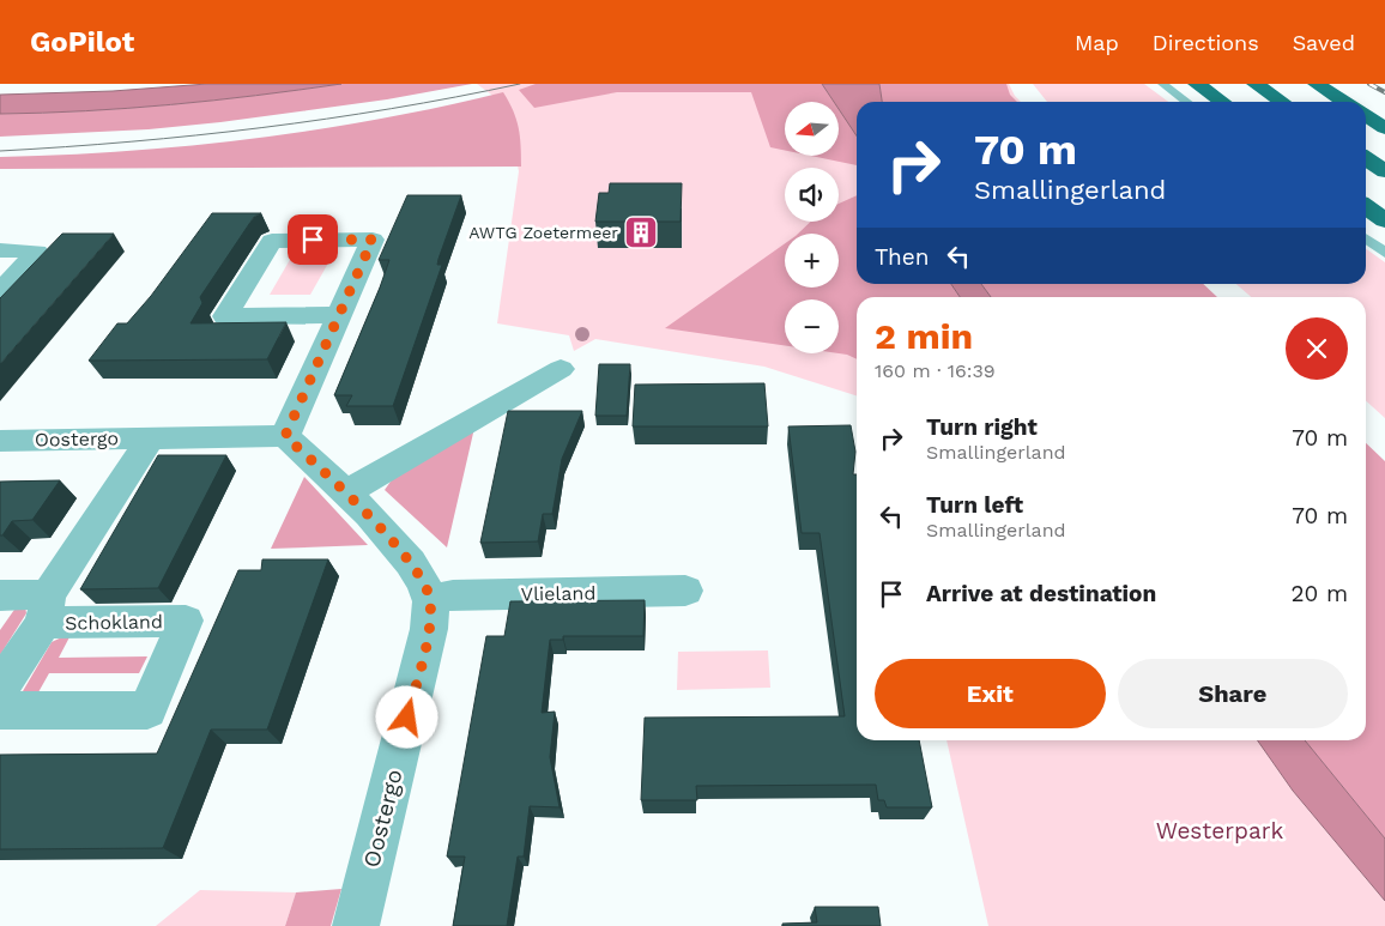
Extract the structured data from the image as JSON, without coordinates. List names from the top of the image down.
{
  "streets": {
    "street": ["Oostergo", "Vlieland", "Schokland"]
  },
  "crossings": [
    ["Oostergo", "Vlieland"],
    ["Oostergo", "Schokland"]
  ],
  "parks": ["Westerpark"],
  "places": {
    "building": ["AWTG Zoetermeer"]
  },
  "north": "left",
  "page": {
    "header": "GoPilot",
    "nav": ["Map", "Directions", "Saved"],
    "map_buttons": ["+", "−"],
    "turn": ["70 m", "Smallingerland"],
    "then": "Then",
    "heading": ["2 min", "160 m · 16:39"],
    "list": [
      {
        "name": "Turn right",
        "note": "Smallingerland",
        "value": "70 m"
      },
      {
        "name": "Turn left",
        "note": "Smallingerland",
        "value": "70 m"
      },
      {
        "name": "Arrive at destination",
        "value": "20 m"
      }
    ],
    "buttons": ["Exit", "Share"]
  }
}
